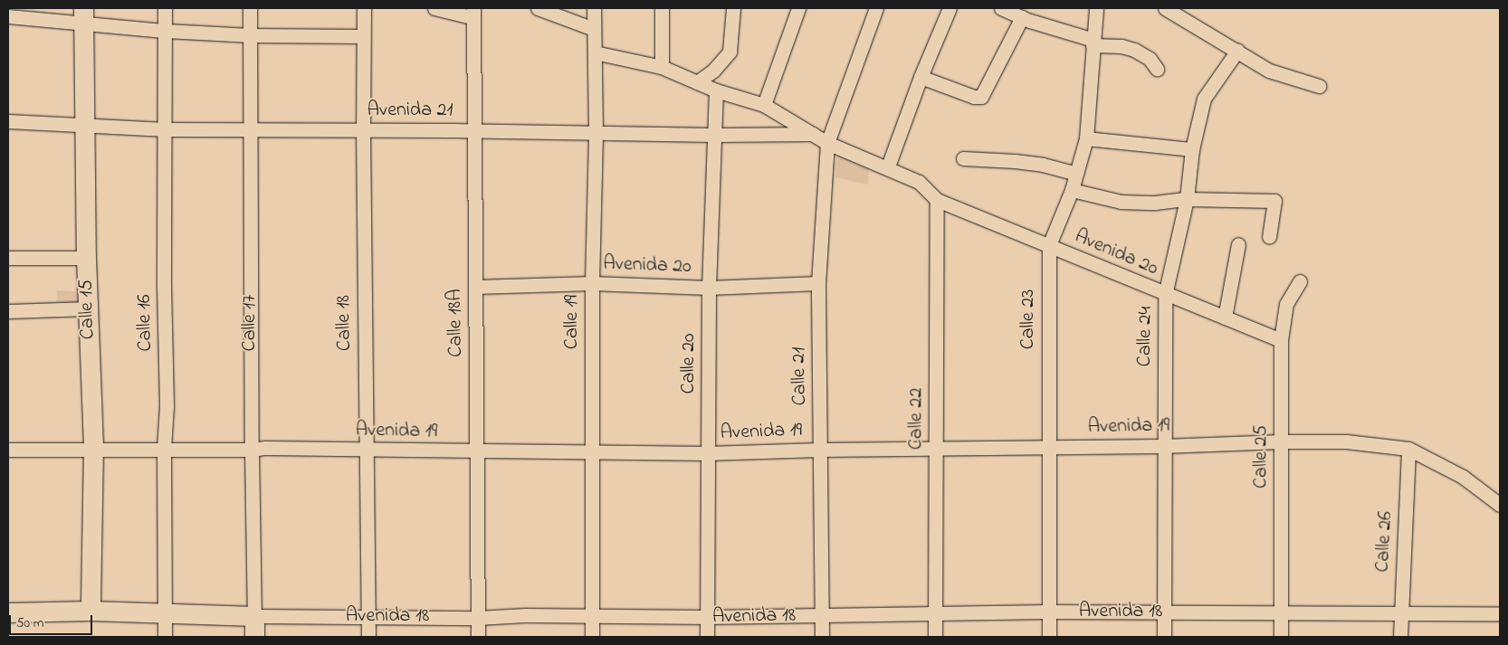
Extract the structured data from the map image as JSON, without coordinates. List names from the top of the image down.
{
  "streets": {
    "street": [
      "Avenida 21",
      "Avenida 20",
      "Calle 15",
      "Calle 23",
      "Calle 19",
      "Calle 16",
      "Calle 17",
      "Calle 18",
      "Calle 18A",
      "Calle 24",
      "Calle 20",
      "Calle 21",
      "Calle 22",
      "Avenida 19",
      "Calle 25",
      "Calle 26",
      "Avenida 18"
    ]
  },
  "crossings": [
    ["Avenida 21", "Calle 15"],
    ["Avenida 21", "Calle 19"],
    ["Avenida 21", "Calle 16"],
    ["Avenida 21", "Calle 17"],
    ["Avenida 21", "Calle 18"],
    ["Avenida 21", "Calle 18A"],
    ["Avenida 21", "Calle 20"],
    ["Avenida 20", "Calle 23"],
    ["Avenida 20", "Calle 19"],
    ["Avenida 20", "Calle 18A"],
    ["Avenida 20", "Calle 24"],
    ["Avenida 20", "Calle 20"],
    ["Avenida 20", "Calle 21"],
    ["Avenida 20", "Calle 22"],
    ["Avenida 20", "Calle 25"],
    ["Calle 15", "Avenida 19"],
    ["Calle 15", "Avenida 18"],
    ["Calle 23", "Avenida 19"],
    ["Calle 23", "Avenida 18"],
    ["Calle 19", "Avenida 19"],
    ["Calle 19", "Avenida 18"],
    ["Calle 16", "Avenida 19"],
    ["Calle 16", "Avenida 18"],
    ["Calle 17", "Avenida 19"],
    ["Calle 17", "Avenida 18"],
    ["Calle 18", "Avenida 19"],
    ["Calle 18", "Avenida 18"],
    ["Calle 18A", "Avenida 19"],
    ["Calle 18A", "Avenida 18"],
    ["Calle 24", "Avenida 19"],
    ["Calle 24", "Avenida 18"],
    ["Calle 20", "Avenida 19"],
    ["Calle 20", "Avenida 18"],
    ["Calle 21", "Avenida 19"],
    ["Calle 21", "Avenida 18"],
    ["Calle 22", "Avenida 19"],
    ["Calle 22", "Avenida 18"],
    ["Avenida 19", "Calle 25"],
    ["Avenida 19", "Calle 26"],
    ["Calle 25", "Avenida 18"],
    ["Calle 26", "Avenida 18"]
  ],
  "scale_bar": "50 m"
}
